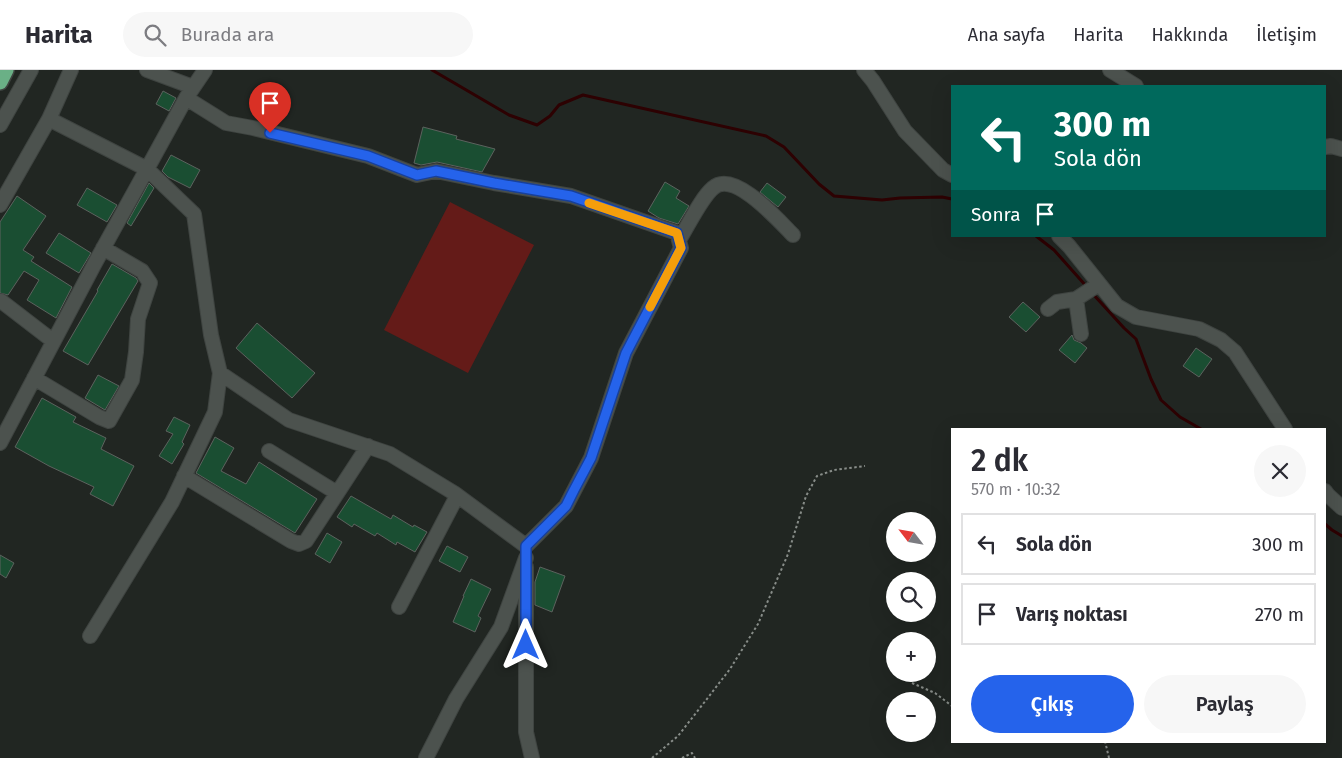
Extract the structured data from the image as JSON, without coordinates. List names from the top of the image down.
{
  "north": "top left",
  "page": {
    "header": "Harita",
    "search": "Burada ara",
    "nav": [
      "Ana sayfa",
      "Harita",
      "Hakkında",
      "İletişim"
    ],
    "turn": ["300 m", "Sola dön"],
    "then": "Sonra",
    "heading": ["2 dk", "570 m · 10:32"],
    "map_buttons": ["+", "−"],
    "list": [
      {
        "name": "Sola dön",
        "value": "300 m"
      },
      {
        "name": "Varış noktası",
        "value": "270 m"
      }
    ],
    "buttons": ["Çıkış", "Paylaş"]
  }
}
